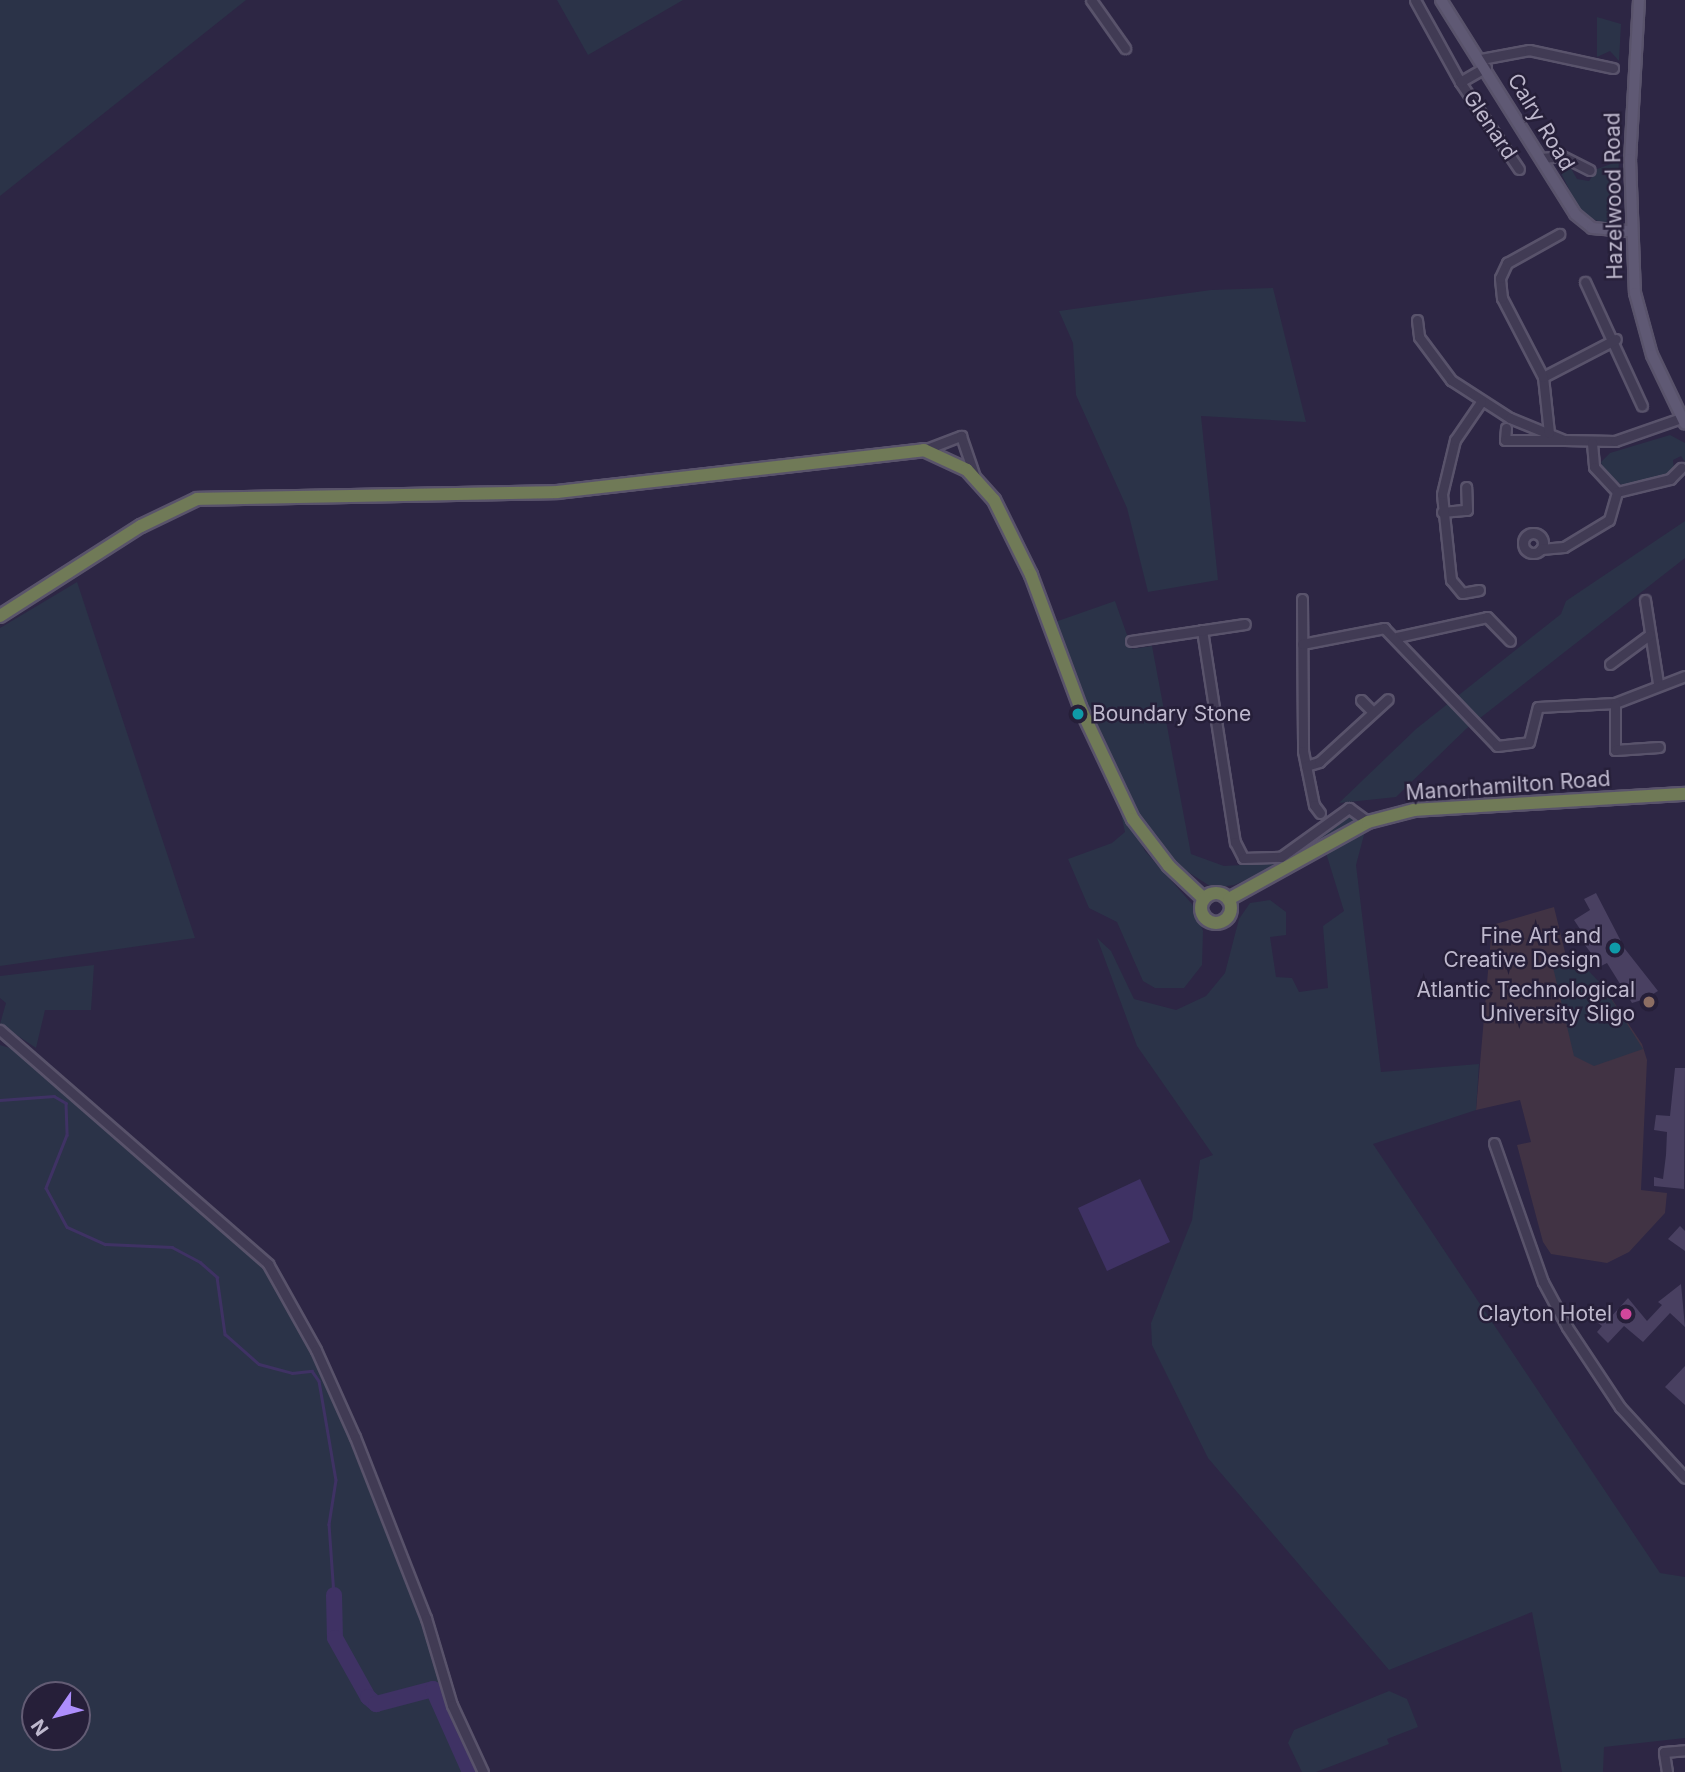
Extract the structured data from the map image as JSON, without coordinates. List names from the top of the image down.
{
  "streets": {
    "highway": ["Manorhamilton Road"],
    "main road": ["Calry Road", "Hazelwood Road"],
    "street": ["Glenard"]
  },
  "crossings": [
    ["Calry Road", "Glenard"],
    ["Calry Road", "Hazelwood Road"]
  ],
  "places": [
    "Boundary Stone",
    "Fine Art and Creative Design",
    "Atlantic Technological University Sligo",
    "Clayton Hotel"
  ],
  "north": "bottom left"
}
